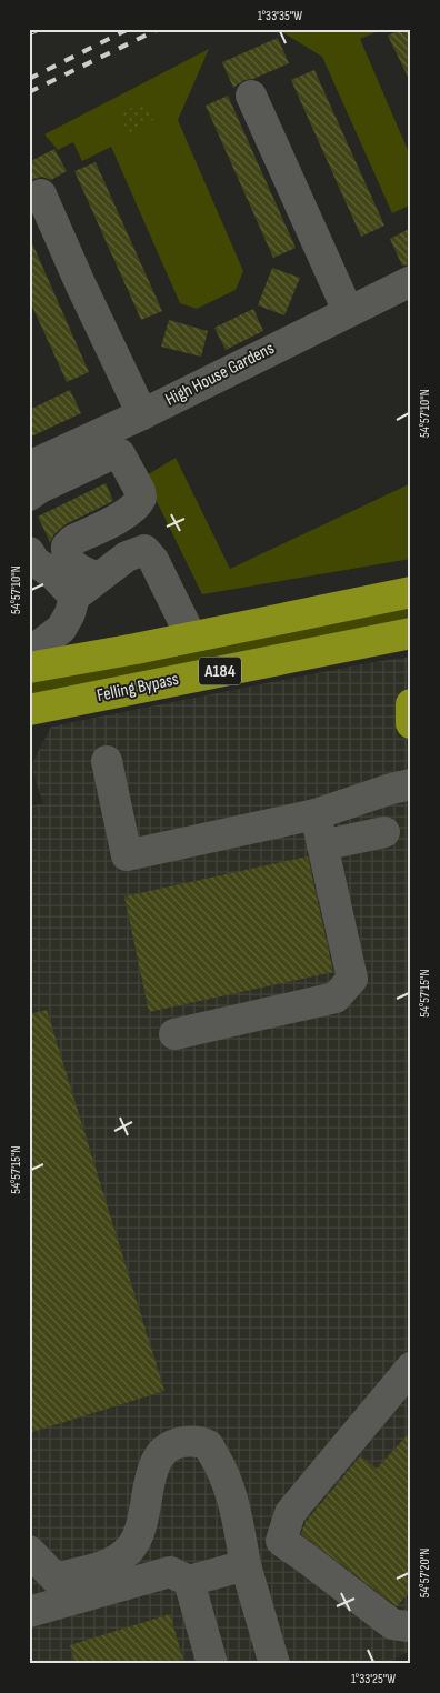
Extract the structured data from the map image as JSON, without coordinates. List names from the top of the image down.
{
  "streets": {
    "highway": ["A184", "Felling Bypass"],
    "street": ["High House Gardens"]
  },
  "coordinates": [
    "1°33'35\"W",
    "54°57'10\"N",
    "54°57'15\"N",
    "54°57'20\"N",
    "1°33'25\"W"
  ]
}
